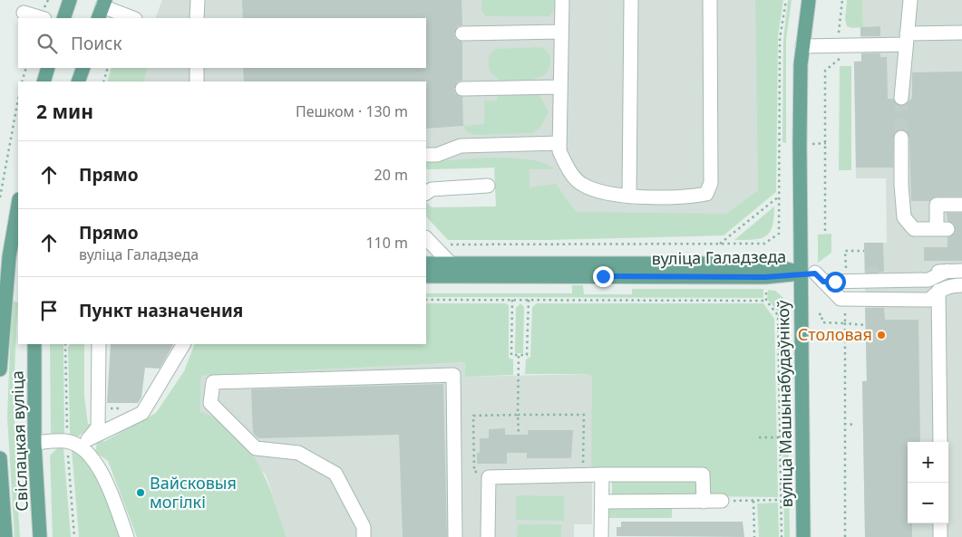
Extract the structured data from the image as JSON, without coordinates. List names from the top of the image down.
{
  "streets": {
    "main road": ["вуліца Галадзеда", "вуліца Машынабудаўнікоў", "Свіслацкая вуліца"]
  },
  "crossings": [
    ["вуліца Галадзеда", "вуліца Машынабудаўнікоў"]
  ],
  "places": ["Столовая", "Вайсковыя могілкі"],
  "page": {
    "search": "Поиск",
    "heading": ["2 мин", "Пешком · 130 m"],
    "list": [
      ["Прямо", "20 m"],
      ["Прямо", "вуліца Галадзеда", "110 m"],
      "Пункт назначения"
    ],
    "map_buttons": ["+", "−"]
  }
}
